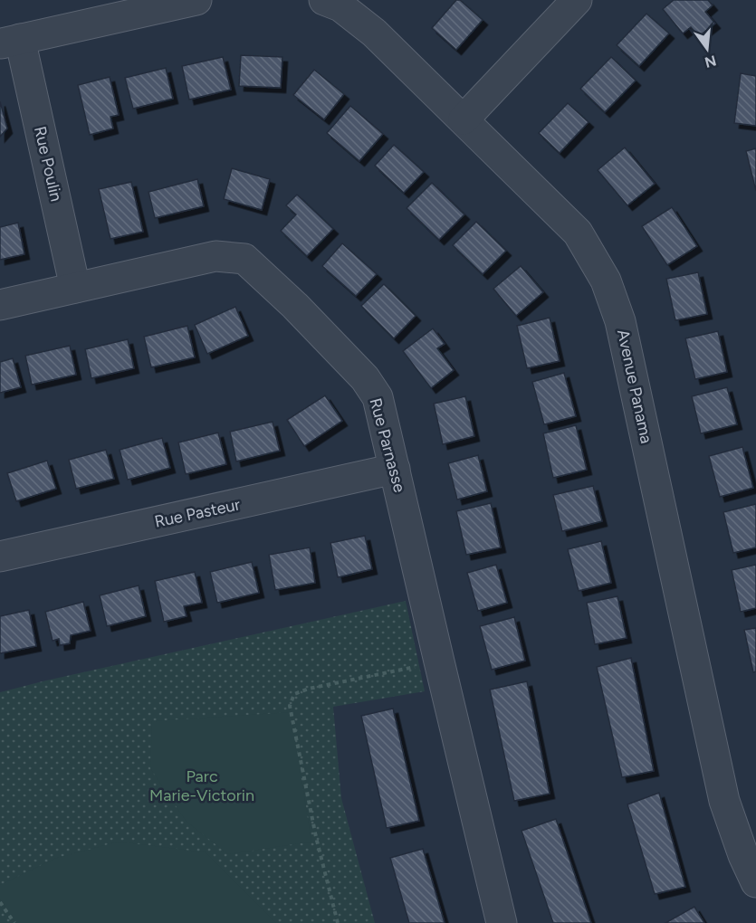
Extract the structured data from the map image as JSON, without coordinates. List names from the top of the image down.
{
  "streets": {
    "street": [
      "Rue Poulin",
      "Avenue Panama",
      "Rue Parnasse",
      "Rue Pasteur"
    ]
  },
  "crossings": [
    ["Rue Poulin", "Rue Parnasse"],
    ["Rue Parnasse", "Rue Pasteur"]
  ],
  "parks": ["Parc Marie-Victorin"],
  "north": "bottom"
}
